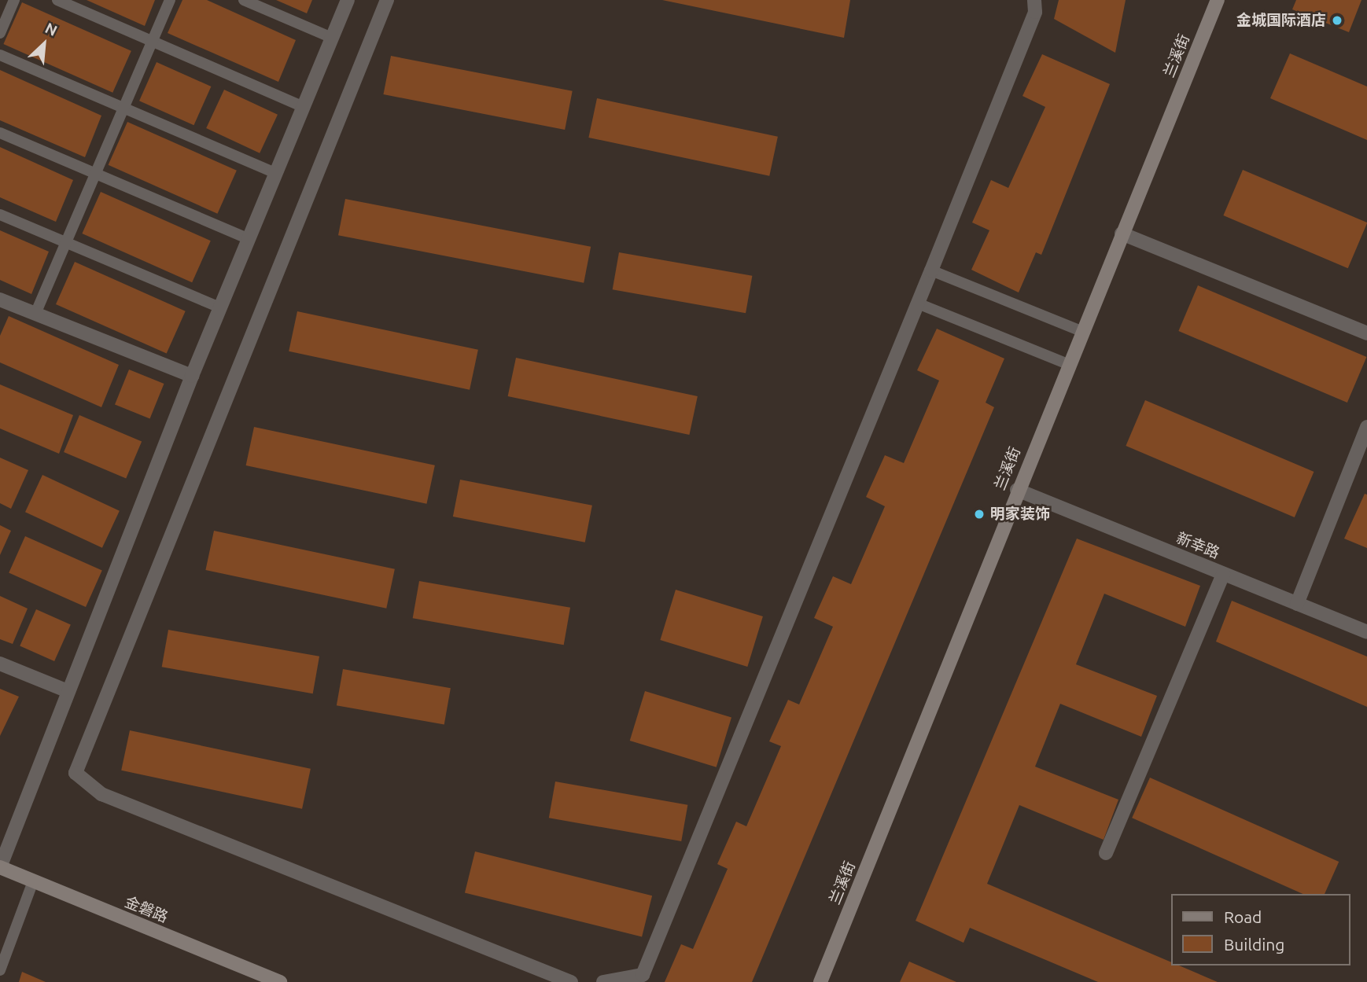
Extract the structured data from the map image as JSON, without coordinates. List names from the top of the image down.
{
  "streets": {
    "street": ["兰溪街", "新幸路", "金磐路"]
  },
  "crossings": [
    ["兰溪街", "新幸路"]
  ],
  "places": ["金城国际酒店", "明家装饰"],
  "legend": ["Road", "Building"],
  "north": "top right"
}
